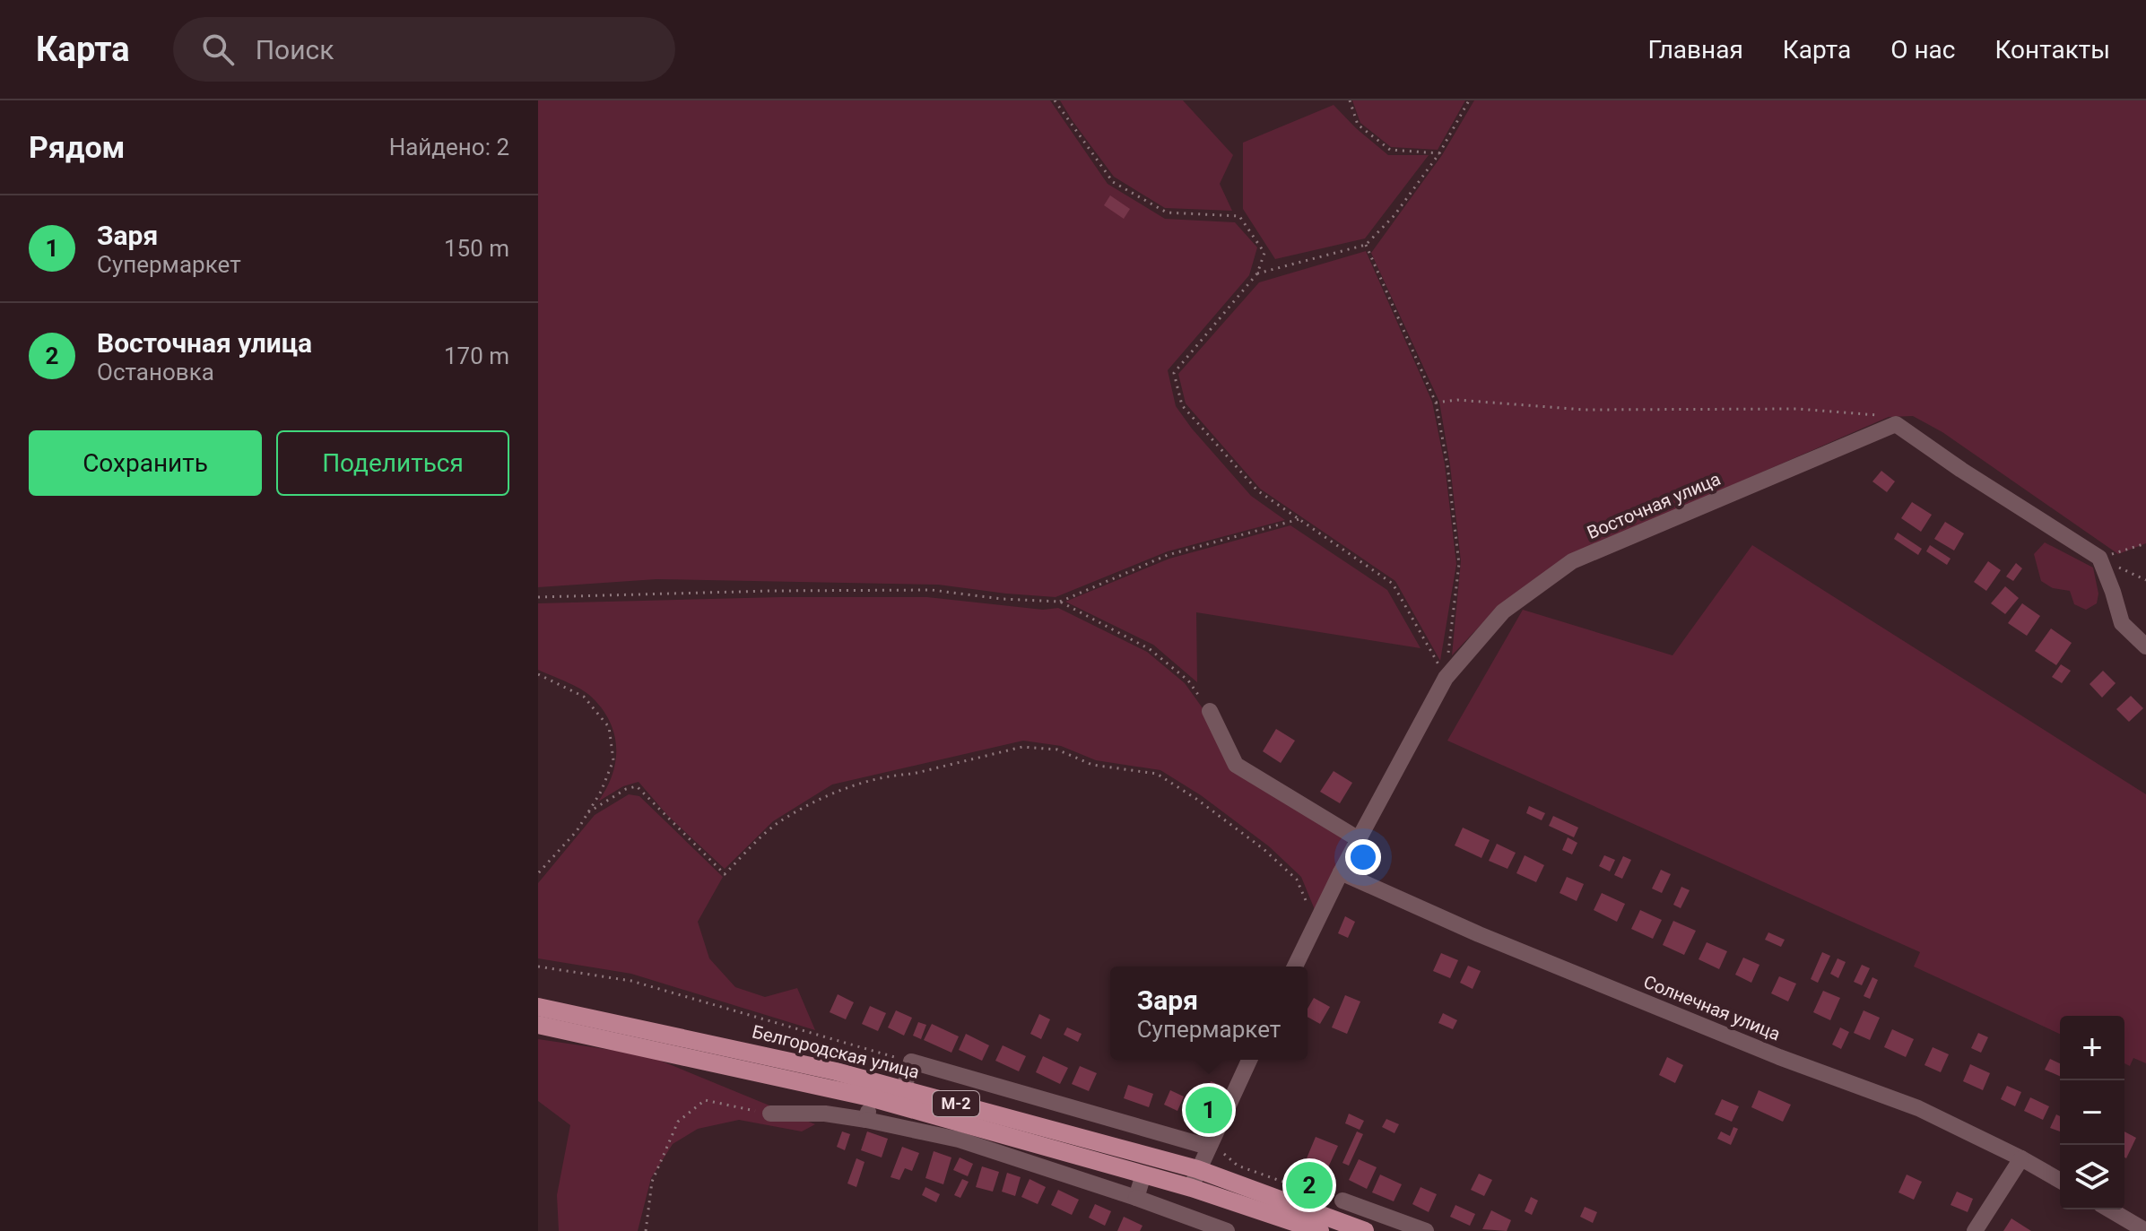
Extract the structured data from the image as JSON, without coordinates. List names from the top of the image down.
{
  "streets": {
    "main road": ["Белгородская улица", "М-2"],
    "street": ["Восточная улица", "Солнечная улица"]
  },
  "crossings": [
    ["Восточная улица", "Солнечная улица"]
  ],
  "page": {
    "header": "Карта",
    "search": "Поиск",
    "nav": [
      "Главная",
      "Карта",
      "О нас",
      "Контакты"
    ],
    "heading": ["Рядом", "Найдено: 2"],
    "list": [
      {
        "mark": "1",
        "name": "Заря",
        "note": "Супермаркет",
        "value": "150 m"
      },
      {
        "mark": "2",
        "name": "Восточная улица",
        "note": "Остановка",
        "value": "170 m"
      }
    ],
    "buttons": ["Сохранить", "Поделиться"],
    "popup": ["Заря", "Супермаркет"],
    "map_buttons": ["+", "−"],
    "pins": ["1", "2"]
  }
}
